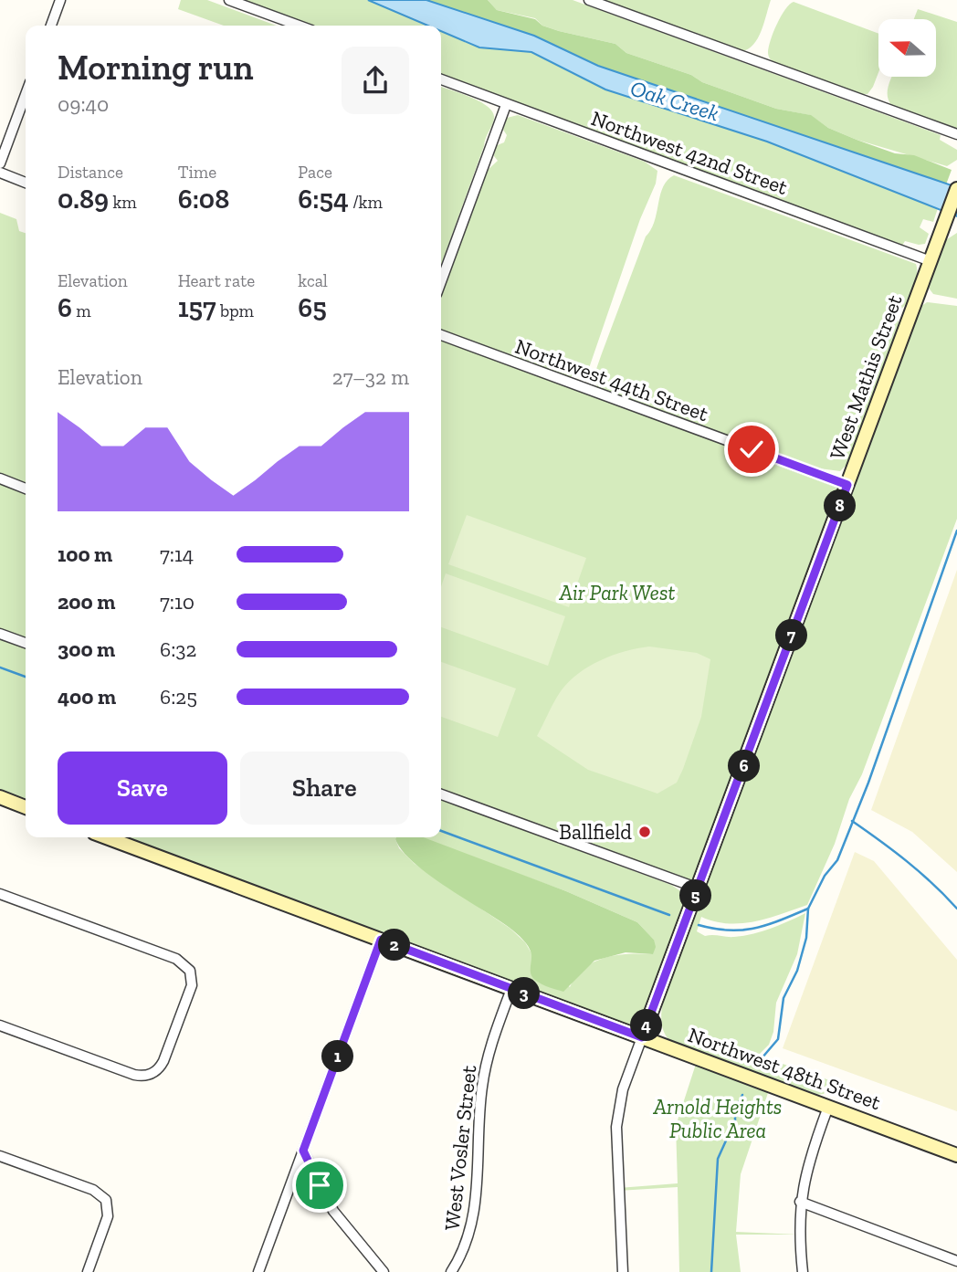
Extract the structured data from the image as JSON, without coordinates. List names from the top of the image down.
{
  "streets": {
    "main road": ["West Mathis Street", "Northwest 48th Street"],
    "street": ["Northwest 42nd Street", "Northwest 44th Street", "West Vosler Street"]
  },
  "crossings": [
    ["Northwest 42nd Street", "West Mathis Street"],
    ["West Mathis Street", "Northwest 44th Street"],
    ["West Mathis Street", "Northwest 48th Street"],
    ["Northwest 48th Street", "West Vosler Street"]
  ],
  "water": ["Oak Creek"],
  "parks": ["Air Park West", "Arnold Heights Public Area"],
  "places": ["Ballfield"],
  "north": "left",
  "page": {
    "heading": ["Morning run", "09:40"],
    "stats": [
      ["Distance", "0.89 km"],
      ["Time", "6:08"],
      ["Pace", "6:54 /km"],
      ["Elevation", "6 m"],
      ["Heart rate", "157 bpm"],
      ["kcal", "65"]
    ],
    "chart": ["Elevation", "27–32 m"],
    "pins": [
      "8",
      "7",
      "6",
      "5",
      "2",
      "3",
      "4",
      "1"
    ],
    "list": [
      {
        "name": "100 m",
        "note": "7:14"
      },
      {
        "name": "200 m",
        "note": "7:10"
      },
      {
        "name": "300 m",
        "note": "6:32"
      },
      {
        "name": "400 m",
        "note": "6:25"
      }
    ],
    "buttons": ["Save", "Share"]
  }
}
